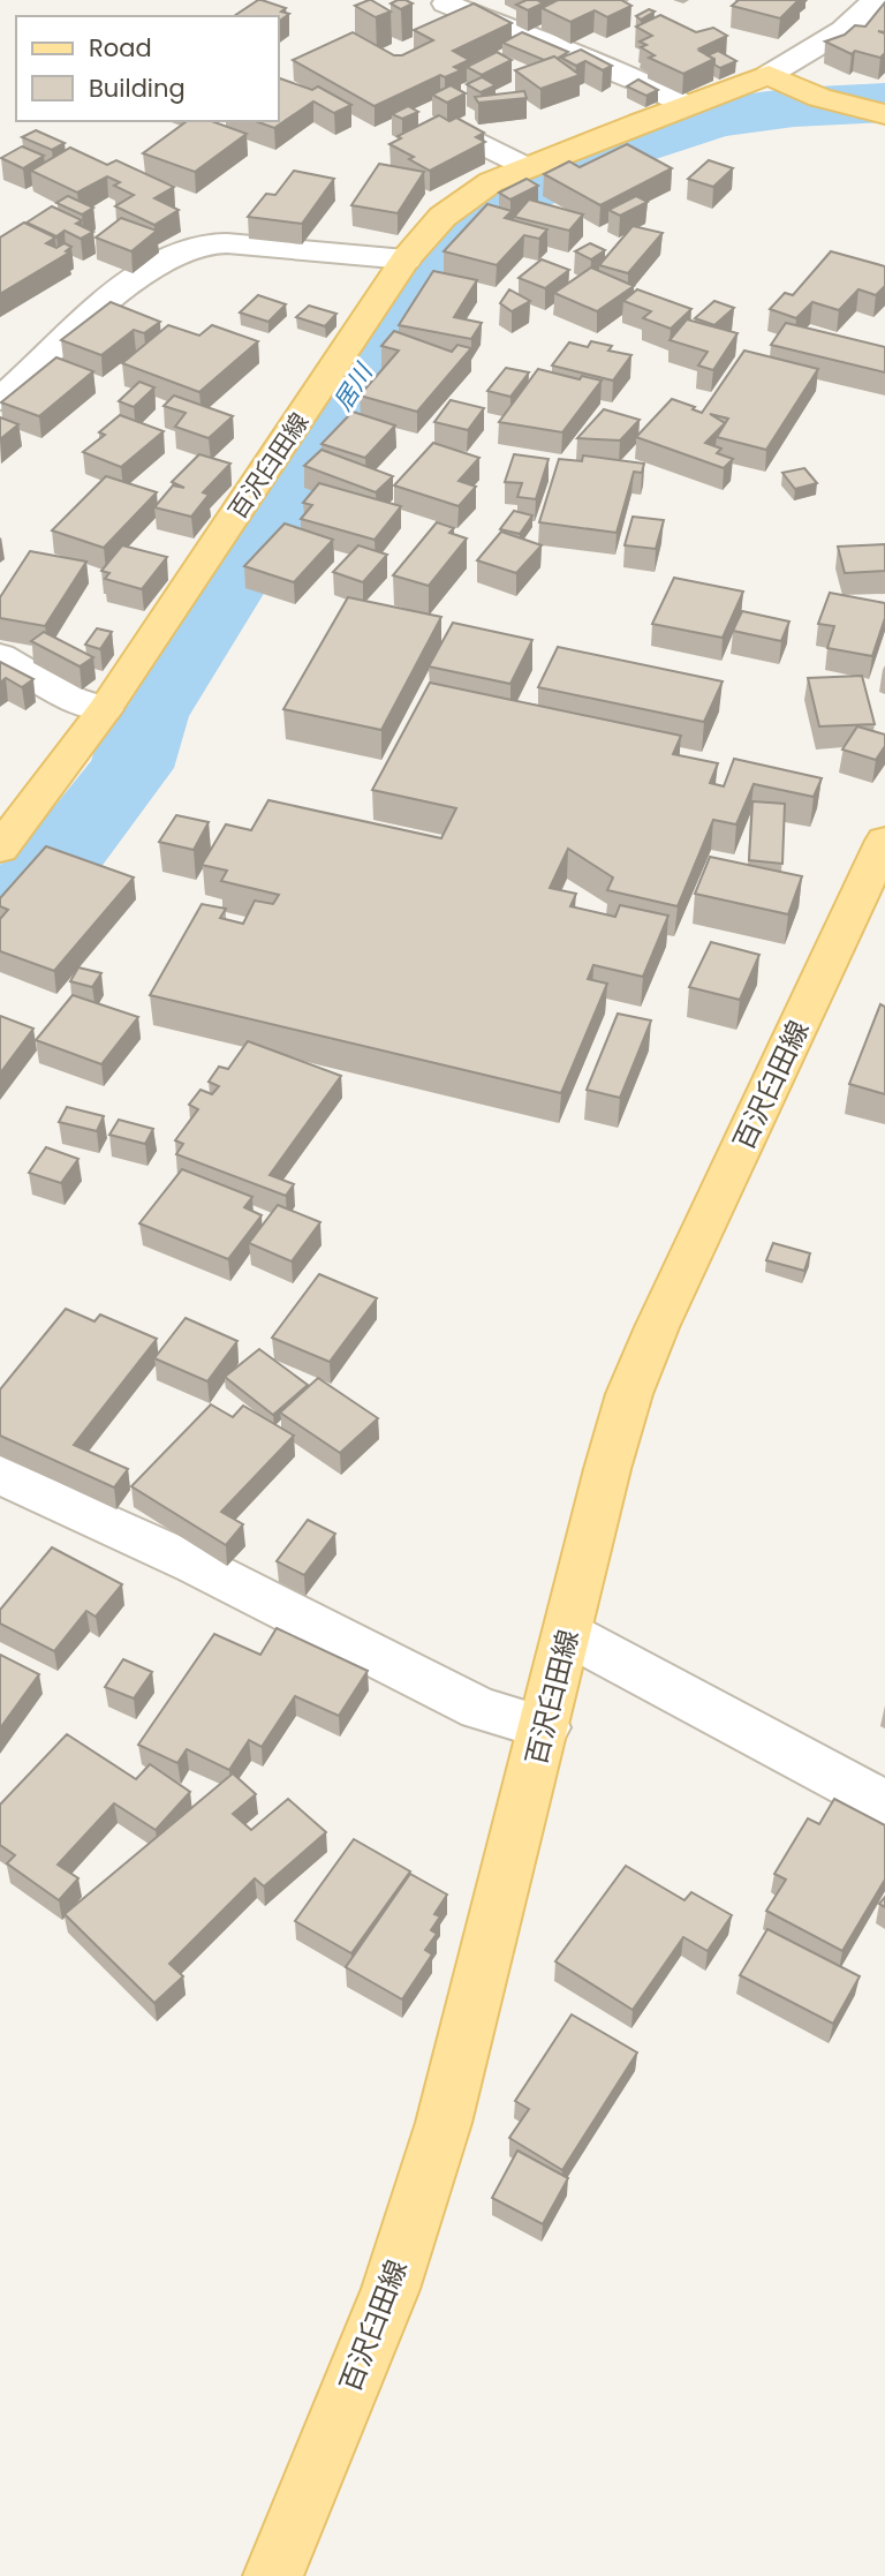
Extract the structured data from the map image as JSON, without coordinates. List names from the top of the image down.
{
  "streets": {
    "main road": ["百沢臼田線"]
  },
  "water": ["居川"],
  "legend": ["Road", "Building"]
}
